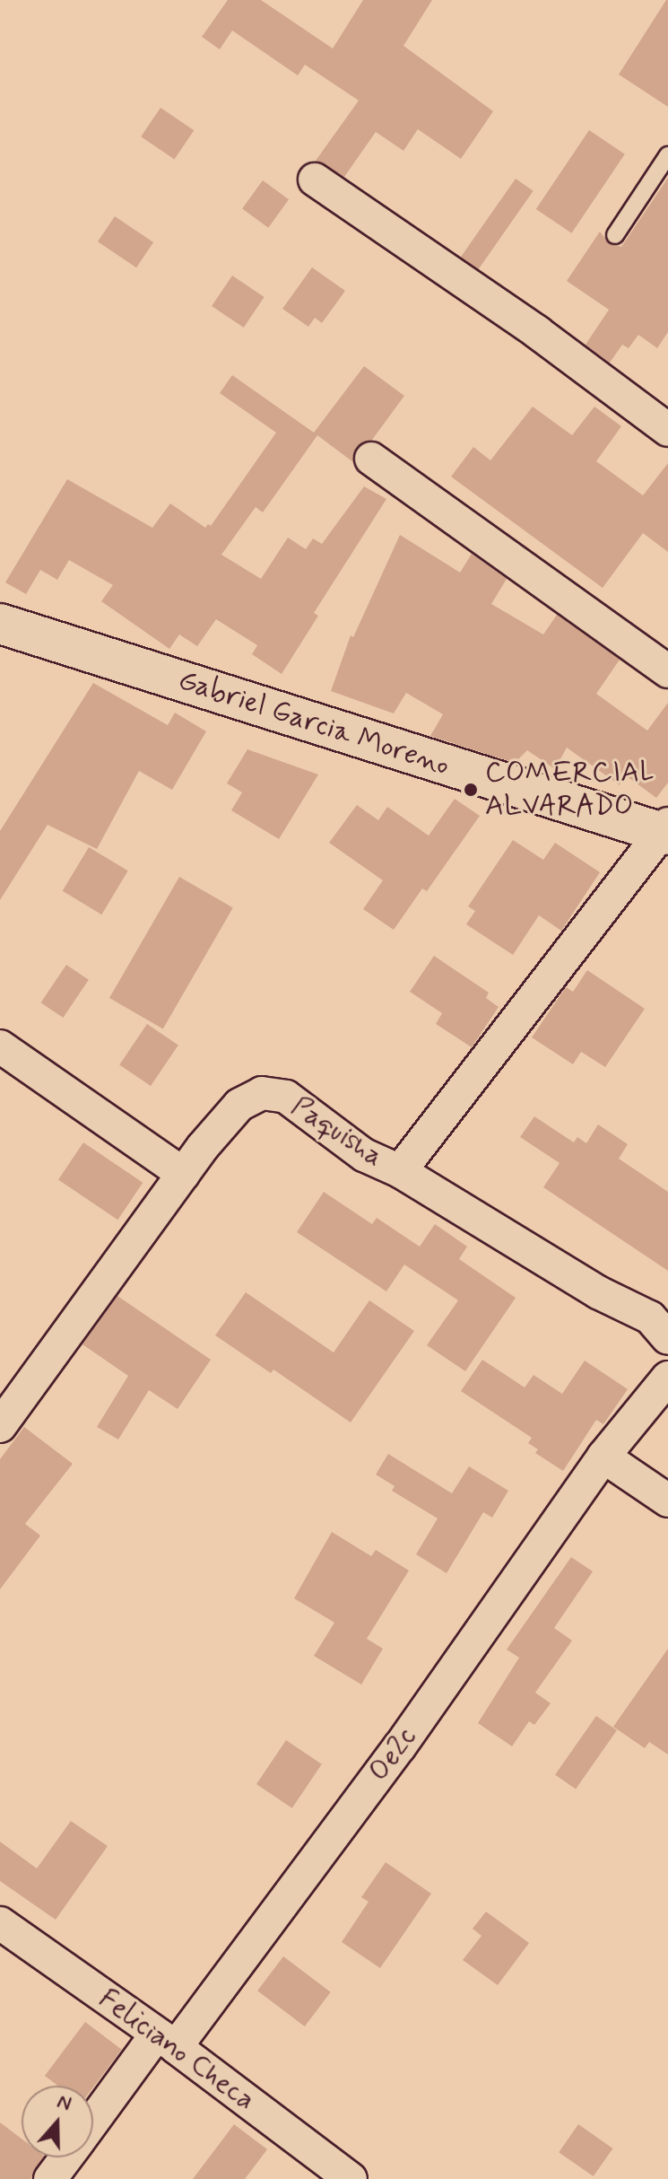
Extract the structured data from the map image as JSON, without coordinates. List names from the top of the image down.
{
  "streets": {
    "street": [
      "Gabriel Garcia Moreno",
      "Paquisha",
      "Oe2c",
      "Feliciano Checa"
    ]
  },
  "crossings": [
    ["Gabriel Garcia Moreno", "Paquisha"],
    ["Oe2c", "Feliciano Checa"]
  ],
  "places": ["COMERCIAL ALVARADO"],
  "north": "top"
}
